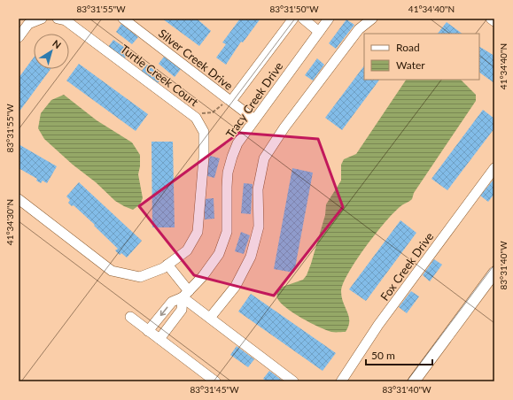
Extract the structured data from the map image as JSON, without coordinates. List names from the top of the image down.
{
  "streets": {
    "street": [
      "Silver Creek Drive",
      "Turtle Creek Court",
      "Tracy Creek Drive",
      "Fox Creek Drive"
    ]
  },
  "crossings": [
    ["Silver Creek Drive", "Tracy Creek Drive"]
  ],
  "legend": ["Road", "Water"],
  "scale_bar": "50 m",
  "north": "top right",
  "coordinates": [
    "83°31'55\"W",
    "83°31'50\"W",
    "41°34'40\"N",
    "41°34'30\"N",
    "83°31'40\"W",
    "83°31'45\"W"
  ]
}
